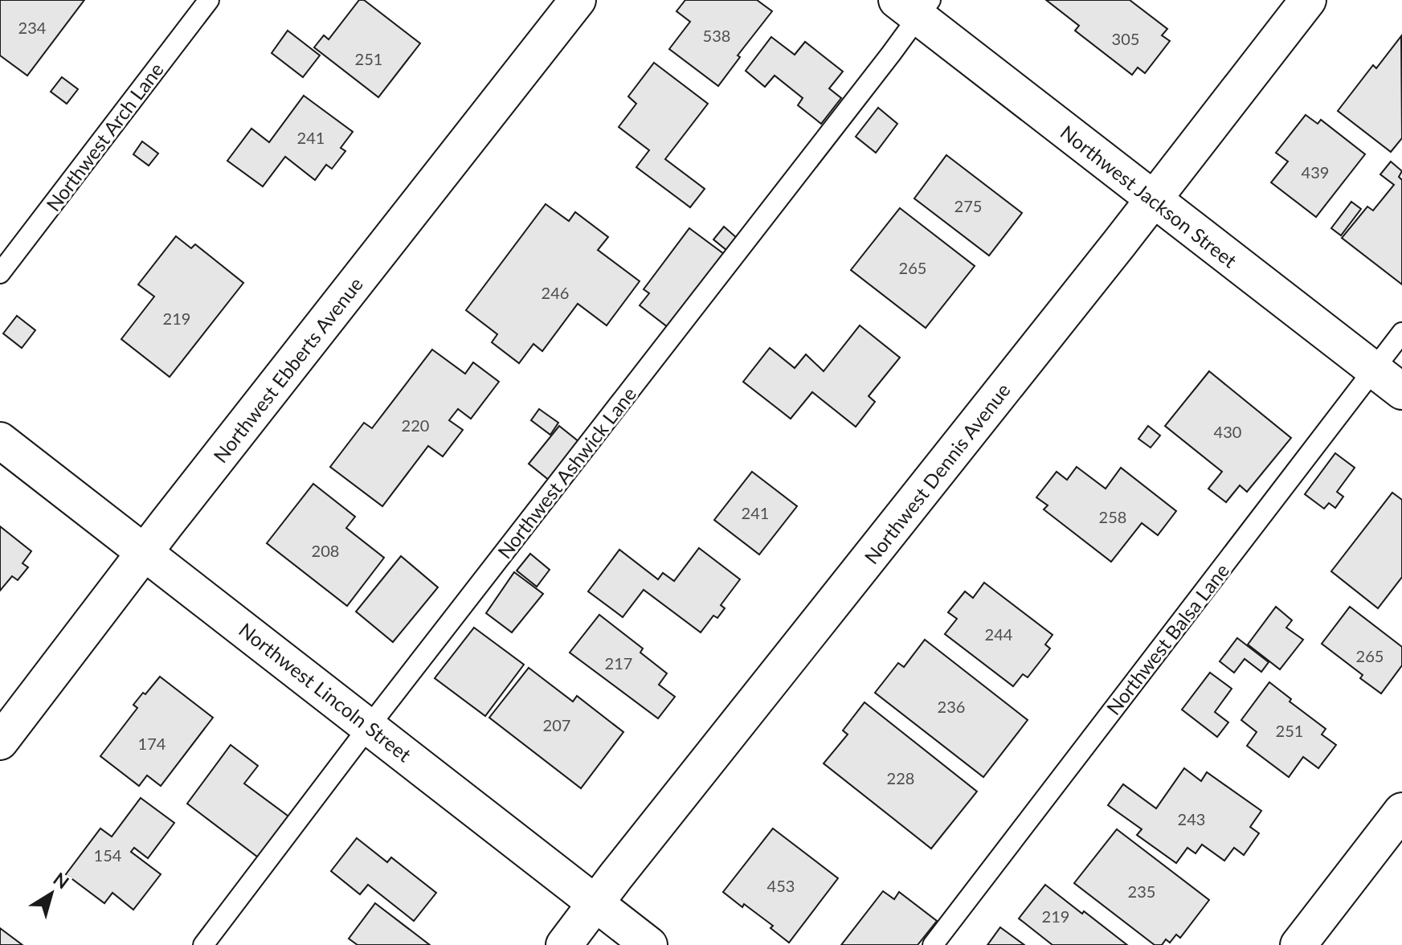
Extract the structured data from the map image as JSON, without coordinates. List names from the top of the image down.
{
  "streets": {
    "street": [
      "Northwest Jackson Street",
      "Northwest Ebberts Avenue",
      "Northwest Dennis Avenue",
      "Northwest Lincoln Street"
    ],
    "lane": ["Northwest Arch Lane", "Northwest Ashwick Lane", "Northwest Balsa Lane"]
  },
  "crossings": [
    ["Northwest Jackson Street", "Northwest Ashwick Lane"],
    ["Northwest Jackson Street", "Northwest Dennis Avenue"],
    ["Northwest Jackson Street", "Northwest Balsa Lane"],
    ["Northwest Ebberts Avenue", "Northwest Lincoln Street"],
    ["Northwest Ashwick Lane", "Northwest Lincoln Street"],
    ["Northwest Dennis Avenue", "Northwest Lincoln Street"]
  ],
  "house_numbers": [
    "234",
    "538",
    "305",
    "251",
    "241",
    "439",
    "275",
    "265",
    "246",
    "219",
    "220",
    "430",
    "241",
    "258",
    "208",
    "244",
    "265",
    "217",
    "236",
    "207",
    "251",
    "174",
    "228",
    "243",
    "154",
    "453",
    "235",
    "219"
  ],
  "north": "top right"
}
